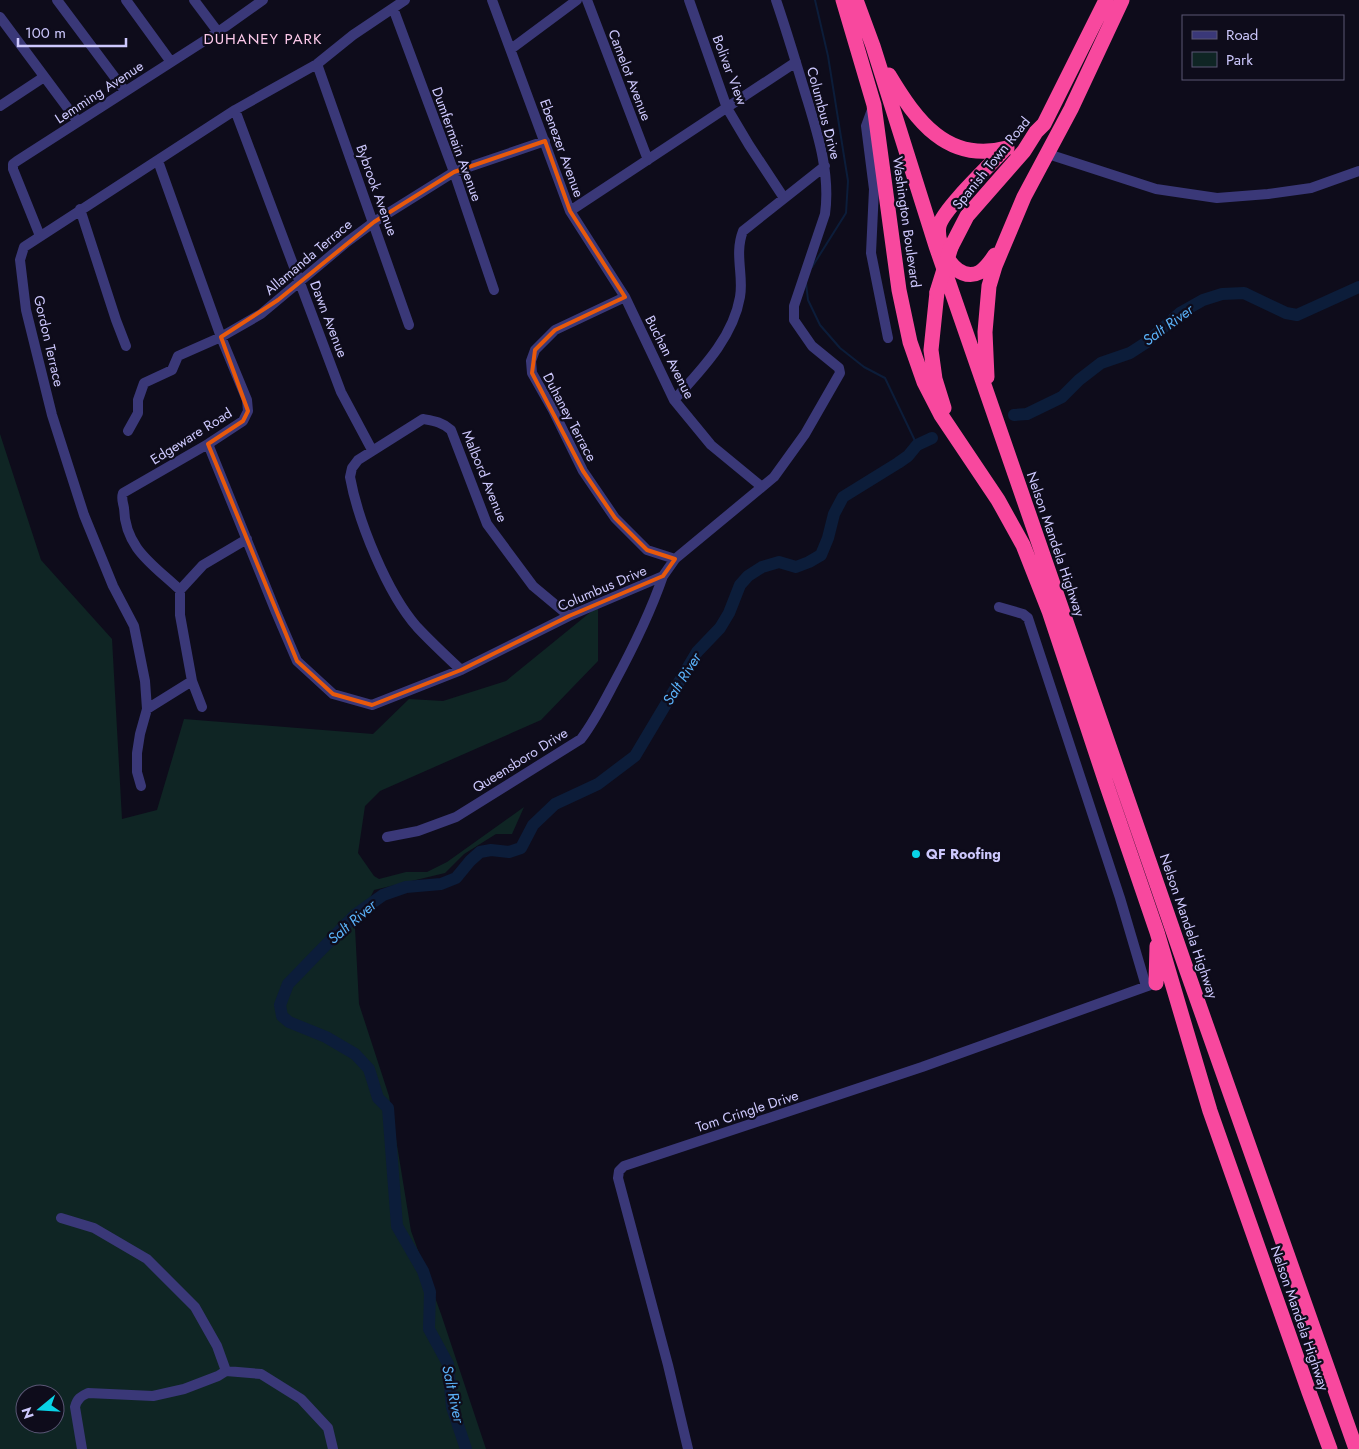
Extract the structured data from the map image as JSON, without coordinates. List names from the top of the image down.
{
  "streets": {
    "highway": ["Spanish Town Road", "Washington Boulevard", "Nelson Mandela Highway"],
    "street": [
      "Bolivar View",
      "Camelot Avenue",
      "Lemming Avenue",
      "Columbus Drive",
      "Dumfermain Avenue",
      "Ebenezer Avenue",
      "Bybrook Avenue",
      "Allamanda Terrace",
      "Dawn Avenue",
      "Gordon Terrace",
      "Buchan Avenue",
      "Duhaney Terrace",
      "Edgeware Road",
      "Malbord Avenue",
      "Queensboro Drive",
      "Tom Cringle Drive"
    ]
  },
  "crossings": [
    ["Bolivar View", "Columbus Drive"],
    ["Camelot Avenue", "Columbus Drive"],
    ["Lemming Avenue", "Gordon Terrace"],
    ["Columbus Drive", "Ebenezer Avenue"],
    ["Columbus Drive", "Buchan Avenue"],
    ["Columbus Drive", "Duhaney Terrace"],
    ["Columbus Drive", "Edgeware Road"],
    ["Columbus Drive", "Malbord Avenue"],
    ["Columbus Drive", "Queensboro Drive"],
    ["Dumfermain Avenue", "Allamanda Terrace"],
    ["Dumfermain Avenue", "Gordon Terrace"],
    ["Ebenezer Avenue", "Allamanda Terrace"],
    ["Ebenezer Avenue", "Buchan Avenue"],
    ["Ebenezer Avenue", "Duhaney Terrace"],
    ["Spanish Town Road", "Washington Boulevard"],
    ["Spanish Town Road", "Nelson Mandela Highway"],
    ["Bybrook Avenue", "Allamanda Terrace"],
    ["Bybrook Avenue", "Gordon Terrace"],
    ["Washington Boulevard", "Nelson Mandela Highway"],
    ["Allamanda Terrace", "Dawn Avenue"],
    ["Allamanda Terrace", "Edgeware Road"],
    ["Dawn Avenue", "Gordon Terrace"],
    ["Dawn Avenue", "Malbord Avenue"],
    ["Gordon Terrace", "Edgeware Road"],
    ["Buchan Avenue", "Duhaney Terrace"]
  ],
  "districts": ["DUHANEY PARK"],
  "water": ["Salt River"],
  "places": ["QF Roofing"],
  "legend": ["Road", "Park"],
  "scale_bar": "100 m",
  "north": "left"
}
